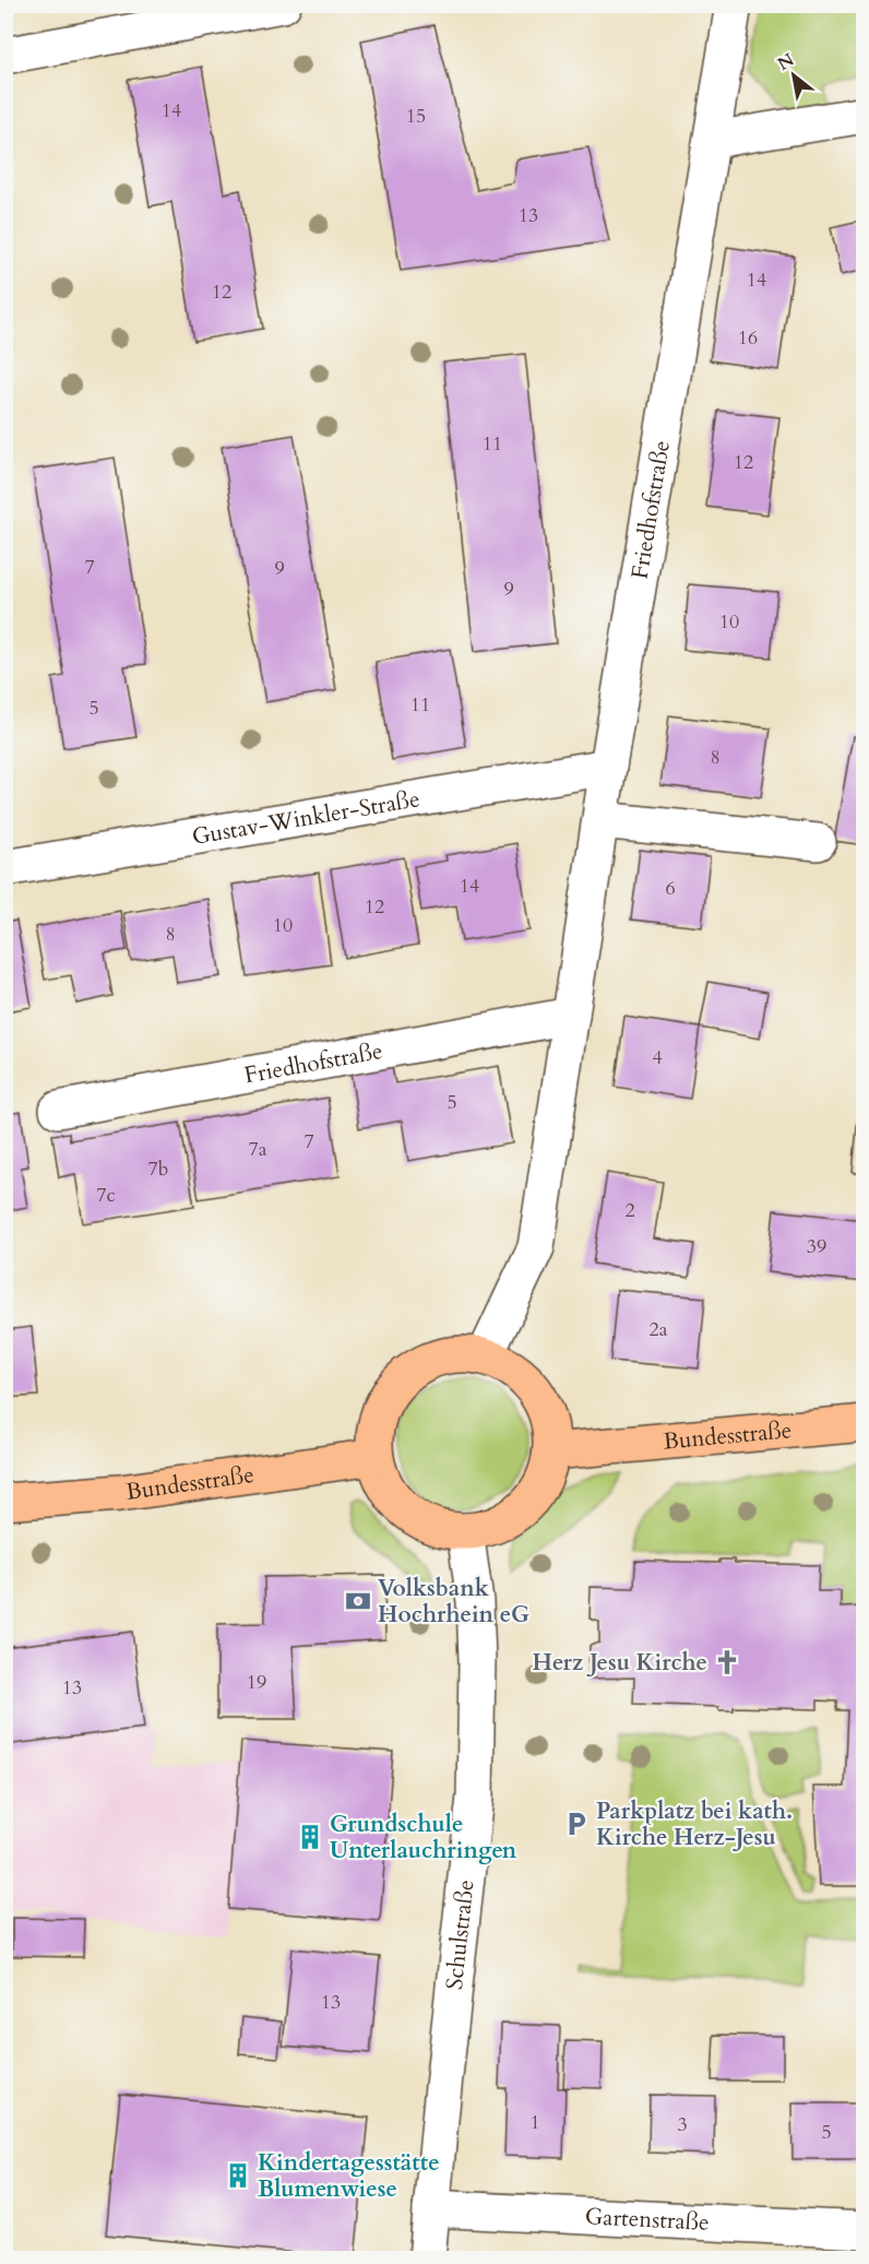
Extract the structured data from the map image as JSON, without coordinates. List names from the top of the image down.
{
  "streets": {
    "main road": ["Bundesstraße"],
    "street": [
      "Friedhofstraße",
      "Gustav-Winkler-Straße",
      "Schulstraße",
      "Gartenstraße"
    ]
  },
  "crossings": [
    ["Friedhofstraße", "Gustav-Winkler-Straße"],
    ["Friedhofstraße", "Bundesstraße"],
    ["Friedhofstraße", "Schulstraße"],
    ["Bundesstraße", "Schulstraße"],
    ["Schulstraße", "Gartenstraße"]
  ],
  "places": {
    "bank": ["Volksbank Hochrhein eG"],
    "church": ["Herz Jesu Kirche"],
    "parking": ["Parkplatz bei kath. Kirche Herz-Jesu"],
    "building": ["Grundschule Unterlauchringen", "Kindertagesstätte Blumenwiese"]
  },
  "house_numbers": [
    "14",
    "15",
    "13",
    "14",
    "12",
    "16",
    "11",
    "12",
    "7",
    "9",
    "9",
    "10",
    "11",
    "5",
    "8",
    "14",
    "6",
    "12",
    "10",
    "8",
    "4",
    "5",
    "7",
    "7a",
    "7b",
    "7c",
    "2",
    "39",
    "2a",
    "19",
    "13",
    "13",
    "1",
    "3",
    "5"
  ],
  "north": "top left"
}
